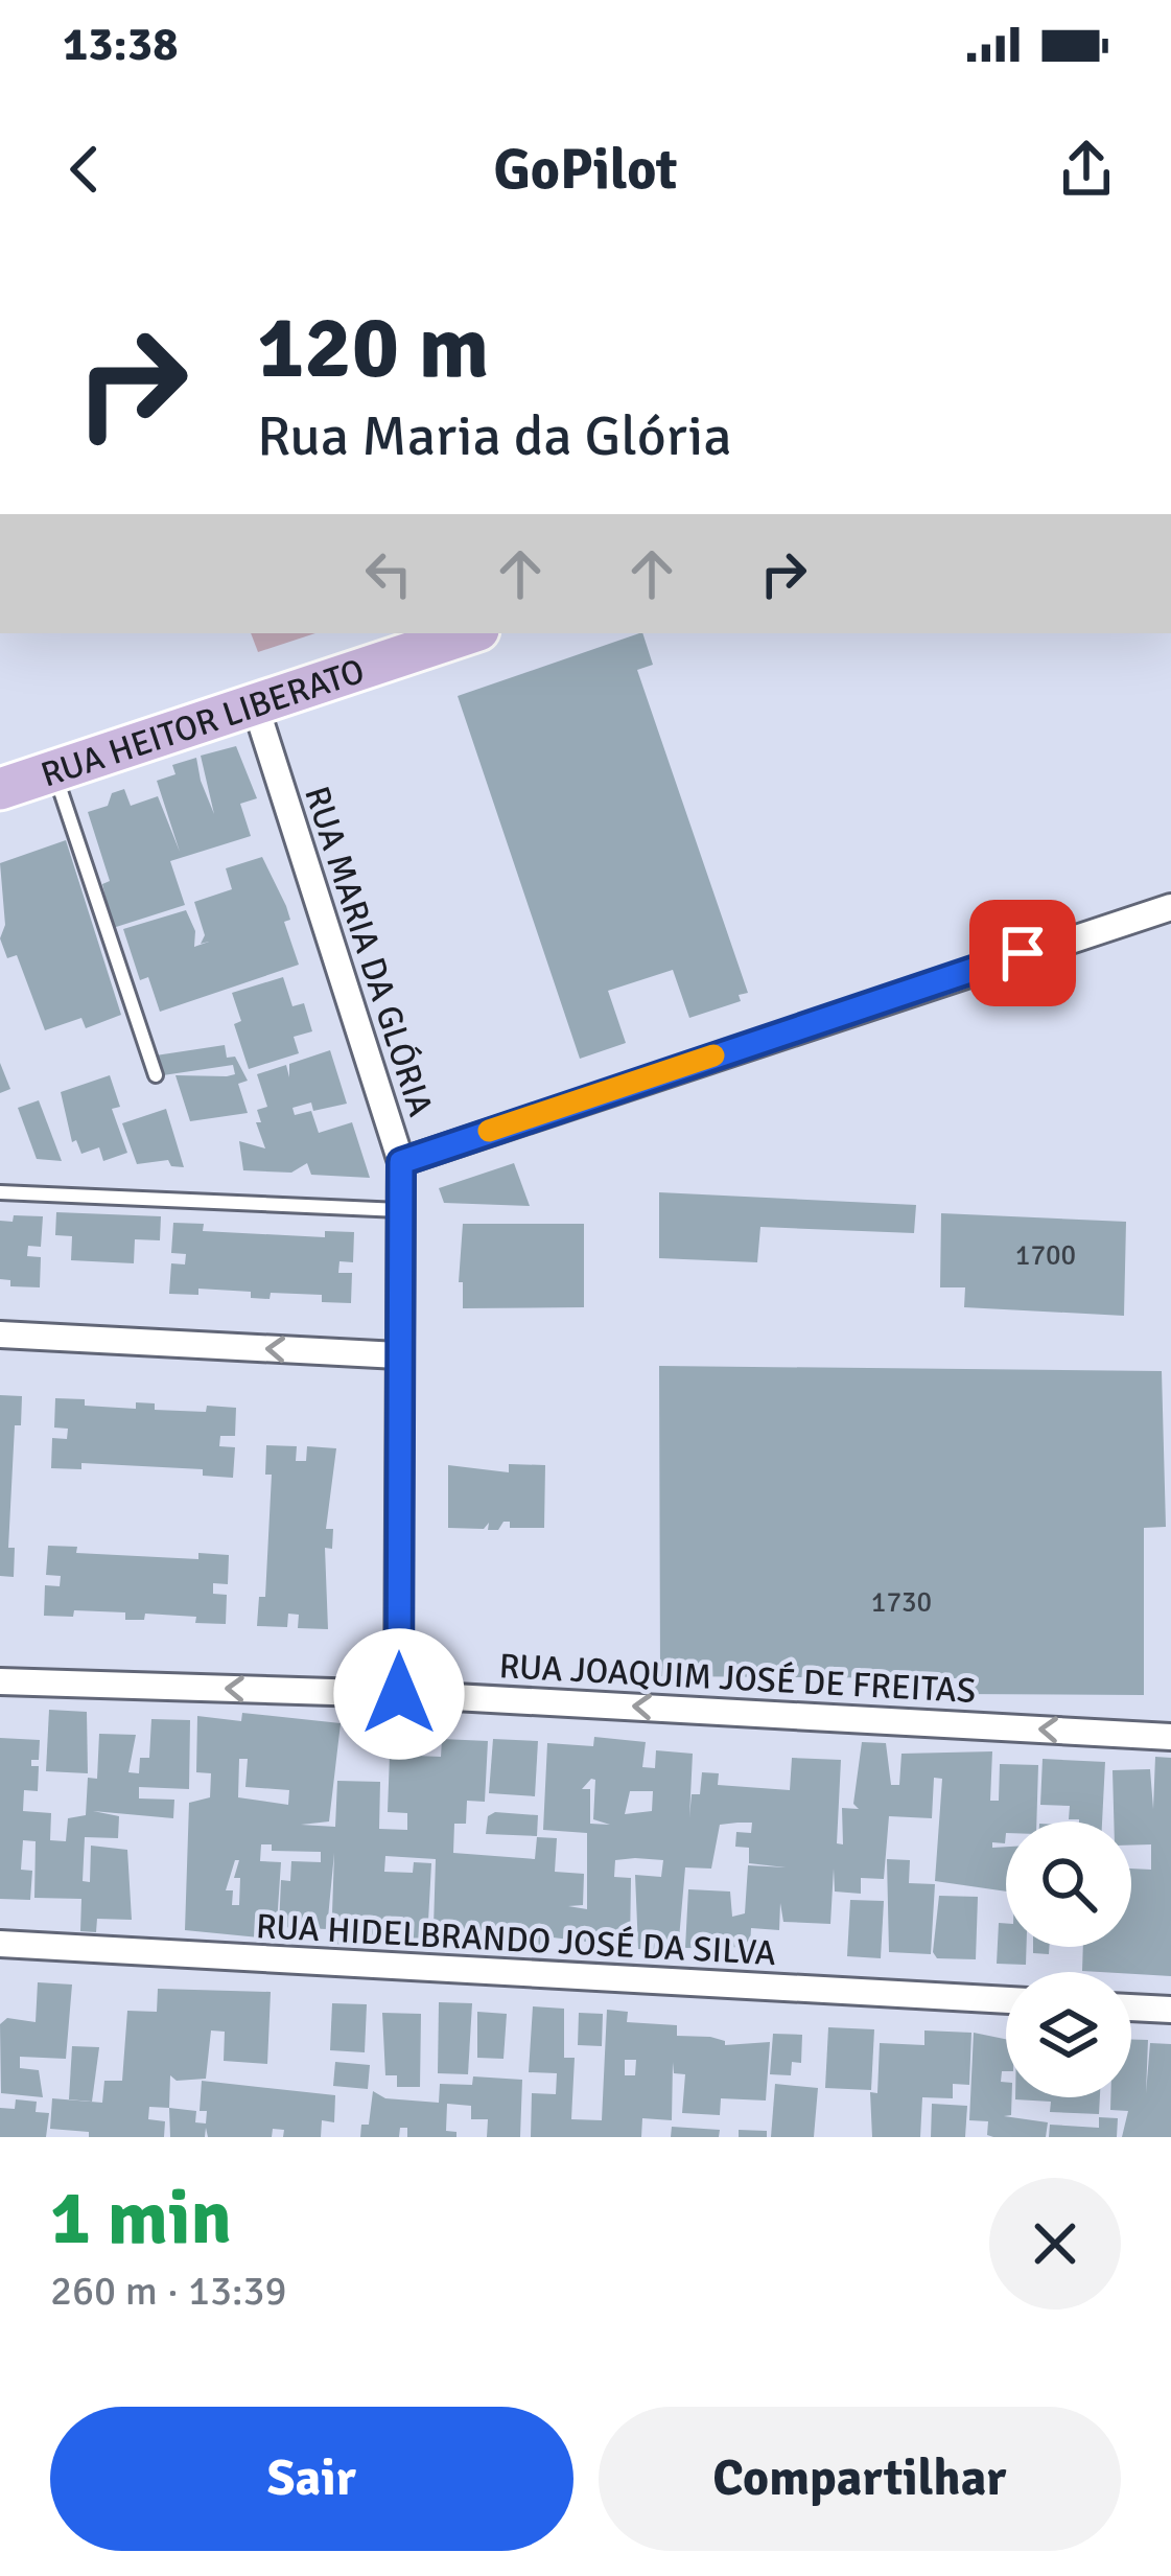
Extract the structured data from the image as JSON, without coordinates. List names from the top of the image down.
{
  "streets": {
    "main road": ["RUA HEITOR LIBERATO"],
    "street": ["RUA MARIA DA GLÓRIA", "RUA JOAQUIM JOSÉ DE FREITAS", "RUA HIDELBRANDO JOSÉ DA SILVA"]
  },
  "crossings": [
    ["RUA HEITOR LIBERATO", "RUA MARIA DA GLÓRIA"]
  ],
  "one_way": ["RUA JOAQUIM JOSÉ DE FREITAS"],
  "house_numbers": ["1700", "1730"],
  "page": {
    "status": "13:38",
    "header": "GoPilot",
    "turn": ["120 m", "Rua Maria da Glória"],
    "heading": ["1 min", "260 m · 13:39"],
    "buttons": ["Sair", "Compartilhar"]
  }
}
